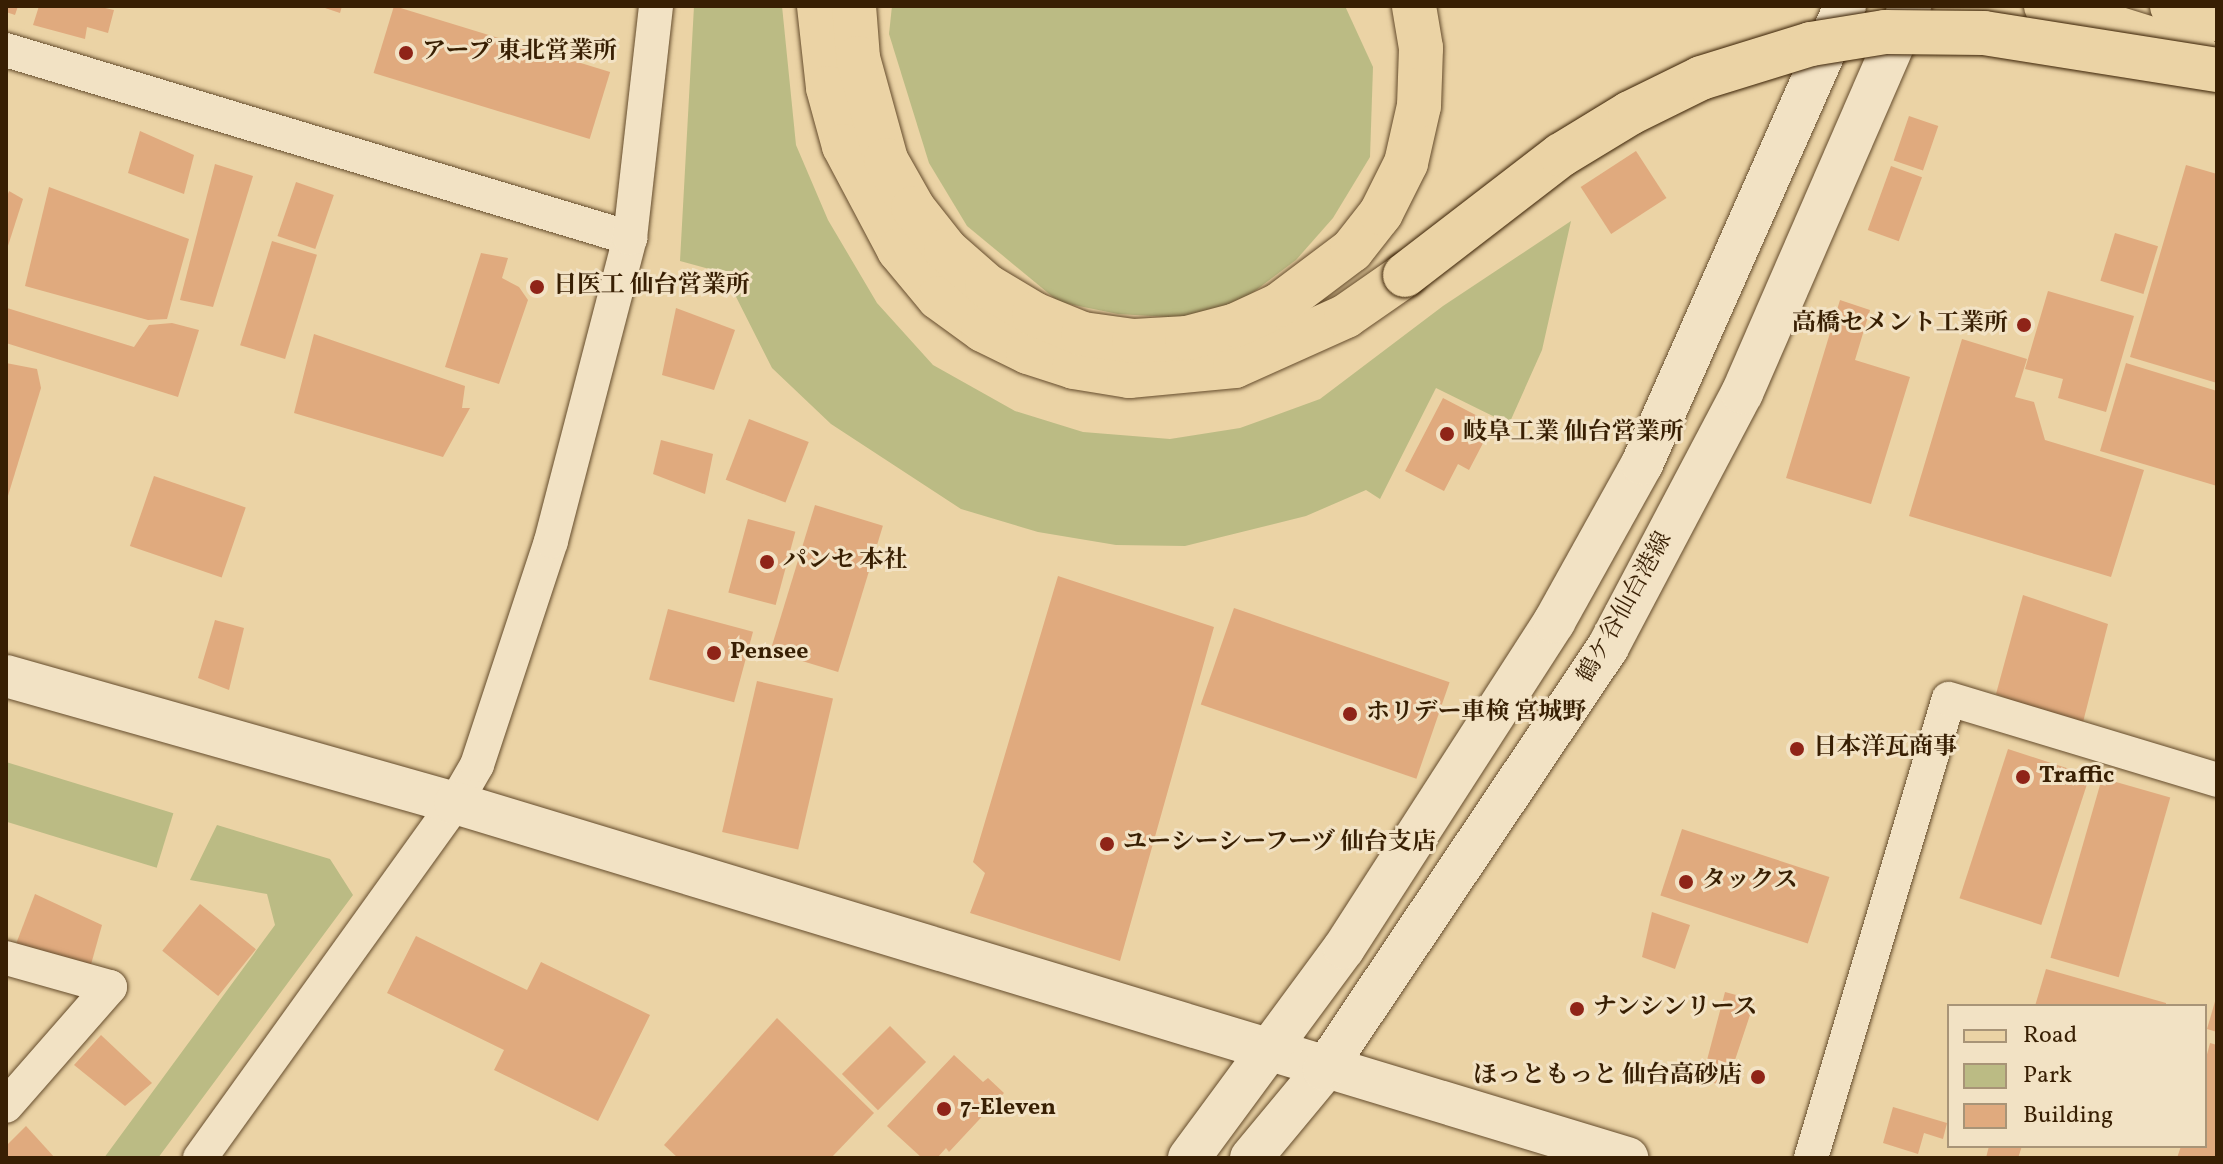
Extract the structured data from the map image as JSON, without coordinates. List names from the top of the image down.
{
  "streets": {
    "street": ["鶴ケ谷仙台港線"]
  },
  "places": [
    "アープ 東北営業所",
    "日医工 仙台営業所",
    "高橋セメント工業所",
    "岐阜工業 仙台営業所",
    "パンセ 本社",
    "Pensee",
    "ホリデー車検 宮城野",
    "日本洋瓦商事",
    "Traffic",
    "ユーシーシーフーヅ 仙台支店",
    "タックス",
    "ナンシンリース",
    "ほっともっと 仙台高砂店",
    "7-Eleven"
  ],
  "legend": ["Road", "Park", "Building"]
}
